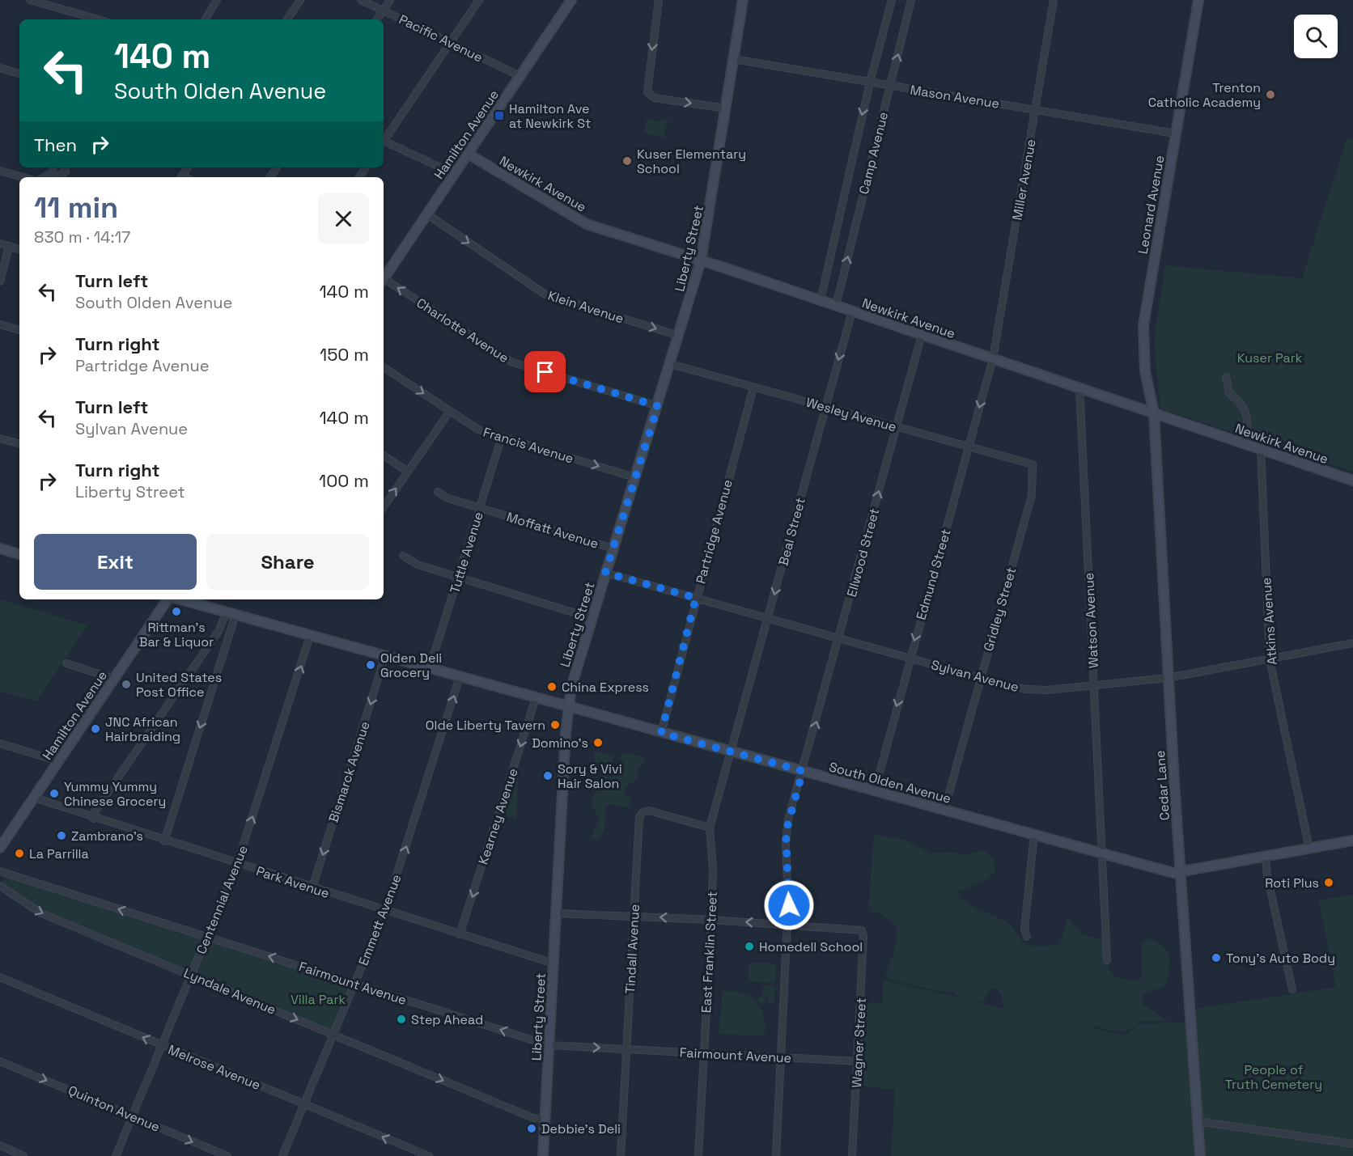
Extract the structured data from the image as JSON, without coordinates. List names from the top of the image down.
{
  "streets": {
    "street": [
      "Pacific Avenue",
      "Mason Avenue",
      "Hamilton Avenue",
      "Camp Avenue",
      "Miller Avenue",
      "Newkirk Avenue",
      "Leonard Avenue",
      "Liberty Street",
      "Klein Avenue",
      "Charlotte Avenue",
      "Wesley Avenue",
      "Francis Avenue",
      "Moffatt Avenue",
      "Partridge Avenue",
      "Beal Street",
      "Tuttle Avenue",
      "Ellwood Street",
      "Edmund Street",
      "Gridley Street",
      "Watson Avenue",
      "Atkins Avenue",
      "Sylvan Avenue",
      "Bismarck Avenue",
      "South Olden Avenue",
      "Cedar Lane",
      "Kearney Avenue",
      "Park Avenue",
      "Centennial Avenue",
      "Emmett Avenue",
      "Tindall Avenue",
      "East Franklin Street",
      "Fairmount Avenue",
      "Lyndale Avenue",
      "Wagner Street",
      "Melrose Avenue",
      "Quinton Avenue"
    ]
  },
  "crossings": [
    ["Pacific Avenue", "Hamilton Avenue"],
    ["Mason Avenue", "Camp Avenue"],
    ["Mason Avenue", "Miller Avenue"],
    ["Mason Avenue", "Leonard Avenue"],
    ["Mason Avenue", "Liberty Street"],
    ["Hamilton Avenue", "Newkirk Avenue"],
    ["Hamilton Avenue", "Klein Avenue"],
    ["Hamilton Avenue", "Park Avenue"],
    ["Camp Avenue", "Newkirk Avenue"],
    ["Miller Avenue", "Newkirk Avenue"],
    ["Miller Avenue", "Edmund Street"],
    ["Newkirk Avenue", "Leonard Avenue"],
    ["Newkirk Avenue", "Liberty Street"],
    ["Newkirk Avenue", "Beal Street"],
    ["Newkirk Avenue", "Ellwood Street"],
    ["Newkirk Avenue", "Edmund Street"],
    ["Newkirk Avenue", "Watson Avenue"],
    ["Newkirk Avenue", "Atkins Avenue"],
    ["Newkirk Avenue", "Cedar Lane"],
    ["Leonard Avenue", "Cedar Lane"],
    ["Liberty Street", "Klein Avenue"],
    ["Liberty Street", "Charlotte Avenue"],
    ["Liberty Street", "Wesley Avenue"],
    ["Liberty Street", "Francis Avenue"],
    ["Liberty Street", "Moffatt Avenue"],
    ["Liberty Street", "Sylvan Avenue"],
    ["Liberty Street", "South Olden Avenue"],
    ["Liberty Street", "Park Avenue"],
    ["Liberty Street", "Fairmount Avenue"],
    ["Liberty Street", "Lyndale Avenue"],
    ["Wesley Avenue", "Partridge Avenue"],
    ["Wesley Avenue", "Beal Street"],
    ["Wesley Avenue", "Ellwood Street"],
    ["Wesley Avenue", "Edmund Street"],
    ["Wesley Avenue", "Gridley Street"],
    ["Francis Avenue", "Tuttle Avenue"],
    ["Moffatt Avenue", "Tuttle Avenue"],
    ["Partridge Avenue", "Sylvan Avenue"],
    ["Partridge Avenue", "South Olden Avenue"],
    ["Beal Street", "Sylvan Avenue"],
    ["Beal Street", "South Olden Avenue"],
    ["Beal Street", "East Franklin Street"],
    ["Tuttle Avenue", "South Olden Avenue"],
    ["Ellwood Street", "Sylvan Avenue"],
    ["Ellwood Street", "South Olden Avenue"],
    ["Ellwood Street", "Fairmount Avenue"],
    ["Ellwood Street", "Wagner Street"],
    ["Edmund Street", "Sylvan Avenue"],
    ["Edmund Street", "South Olden Avenue"],
    ["Gridley Street", "Sylvan Avenue"],
    ["Gridley Street", "South Olden Avenue"],
    ["Watson Avenue", "Sylvan Avenue"],
    ["Watson Avenue", "South Olden Avenue"],
    ["Atkins Avenue", "Sylvan Avenue"],
    ["Atkins Avenue", "South Olden Avenue"],
    ["Sylvan Avenue", "Cedar Lane"],
    ["Bismarck Avenue", "South Olden Avenue"],
    ["Bismarck Avenue", "Park Avenue"],
    ["South Olden Avenue", "Cedar Lane"],
    ["South Olden Avenue", "Kearney Avenue"],
    ["South Olden Avenue", "Centennial Avenue"],
    ["South Olden Avenue", "Emmett Avenue"],
    ["South Olden Avenue", "East Franklin Street"],
    ["Kearney Avenue", "Park Avenue"],
    ["Park Avenue", "Centennial Avenue"],
    ["Park Avenue", "Emmett Avenue"],
    ["Centennial Avenue", "Fairmount Avenue"],
    ["Centennial Avenue", "Lyndale Avenue"],
    ["Centennial Avenue", "Melrose Avenue"],
    ["Centennial Avenue", "Quinton Avenue"],
    ["Emmett Avenue", "Fairmount Avenue"],
    ["Emmett Avenue", "Lyndale Avenue"],
    ["Emmett Avenue", "Melrose Avenue"],
    ["Tindall Avenue", "East Franklin Street"],
    ["Tindall Avenue", "Fairmount Avenue"],
    ["East Franklin Street", "Fairmount Avenue"],
    ["Fairmount Avenue", "Wagner Street"]
  ],
  "one_way": [
    "Klein Avenue",
    "Charlotte Avenue",
    "Francis Avenue",
    "Beal Street",
    "Ellwood Street",
    "Edmund Street",
    "Bismarck Avenue",
    "Kearney Avenue",
    "Centennial Avenue",
    "Emmett Avenue",
    "Lyndale Avenue",
    "Melrose Avenue",
    "Quinton Avenue"
  ],
  "parks": ["Kuser Park", "Villa Park", "People of Truth Cemetery"],
  "places": {
    "other": [
      "Trenton Catholic Academy",
      "Kuser Elementary School",
      "Rittman's Bar & Liquor",
      "Olden Deli Grocery",
      "United States Post Office",
      "China Express",
      "Olde Liberty Tavern",
      "JNC African Hairbraiding",
      "Domino's",
      "Sory & Vivi Hair Salon",
      "Yummy Yummy Chinese Grocery",
      "Zambrano's",
      "La Parrilla",
      "Roti Plus",
      "Homedell School",
      "Tony's Auto Body",
      "Step Ahead",
      "Debbie's Deli"
    ],
    "transit": ["Hamilton Ave at Newkirk St"]
  },
  "page": {
    "turn": ["140 m", "South Olden Avenue"],
    "then": "Then",
    "heading": ["11 min", "830 m · 14:17"],
    "list": [
      {
        "name": "Turn left",
        "note": "South Olden Avenue",
        "value": "140 m"
      },
      {
        "name": "Turn right",
        "note": "Partridge Avenue",
        "value": "150 m"
      },
      {
        "name": "Turn left",
        "note": "Sylvan Avenue",
        "value": "140 m"
      },
      {
        "name": "Turn right",
        "note": "Liberty Street",
        "value": "100 m"
      }
    ],
    "buttons": ["Exit", "Share"]
  }
}
